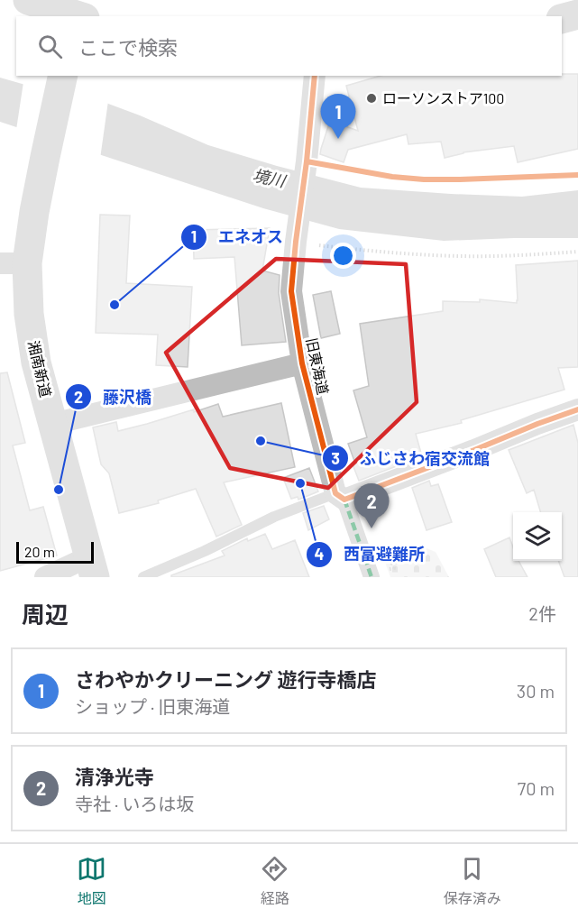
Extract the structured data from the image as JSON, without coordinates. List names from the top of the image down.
{
  "streets": {
    "main road": ["湘南新道"],
    "street": ["旧東海道"]
  },
  "water": ["境川"],
  "places": [
    "ローソンストア100",
    "エネオス",
    "ふじさわ宿交流館",
    "西富避難所",
    "藤沢橋"
  ],
  "scale_bar": "20 m",
  "page": {
    "search": "ここで検索",
    "pins": ["1", "2"],
    "scale": "20 m",
    "heading": ["周辺", "2件"],
    "list": [
      {
        "mark": "1",
        "name": "さわやかクリーニング 遊行寺橋店",
        "note": "ショップ · 旧東海道",
        "value": "30 m"
      },
      {
        "mark": "2",
        "name": "清浄光寺",
        "note": "寺社 · いろは坂",
        "value": "70 m"
      }
    ],
    "nav": ["地図", "経路", "保存済み"]
  }
}
